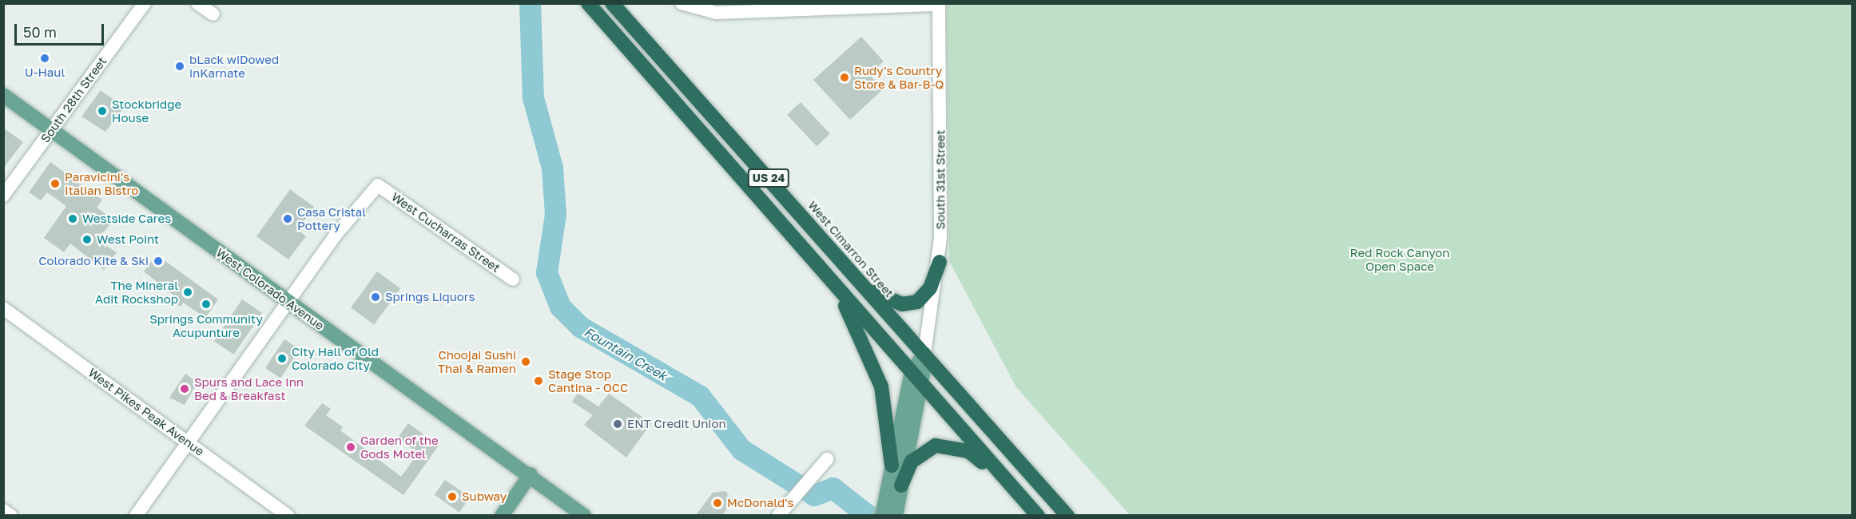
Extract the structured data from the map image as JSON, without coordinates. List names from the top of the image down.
{
  "streets": {
    "highway": ["US 24", "West Cimarron Street"],
    "main road": ["South 31st Street", "West Colorado Avenue"],
    "street": ["South 28th Street", "West Cucharras Street", "West Pikes Peak Avenue"]
  },
  "crossings": [
    ["South 28th Street", "West Colorado Avenue"],
    ["US 24", "South 31st Street"],
    ["South 31st Street", "West Cimarron Street"],
    ["West Cucharras Street", "West Colorado Avenue"]
  ],
  "water": ["Fountain Creek"],
  "parks": ["Red Rock Canyon Open Space"],
  "places": [
    "U-Haul",
    "bLack wiDowed inKarnate",
    "Rudy's Country Store & Bar-B-Q",
    "Stockbridge House",
    "Paravicini's Italian Bistro",
    "Westside Cares",
    "Casa Cristal Pottery",
    "West Point",
    "Colorado Kite & Ski",
    "The Mineral Adit Rockshop",
    "Springs Liquors",
    "Springs Community Acupunture",
    "City Hall of Old Colorado City",
    "Choojai Sushi Thai & Ramen",
    "Stage Stop Cantina - OCC",
    "Spurs and Lace Inn Bed & Breakfast",
    "ENT Credit Union",
    "Garden of the Gods Motel",
    "Subway",
    "McDonald's"
  ],
  "scale_bar": "50 m"
}
